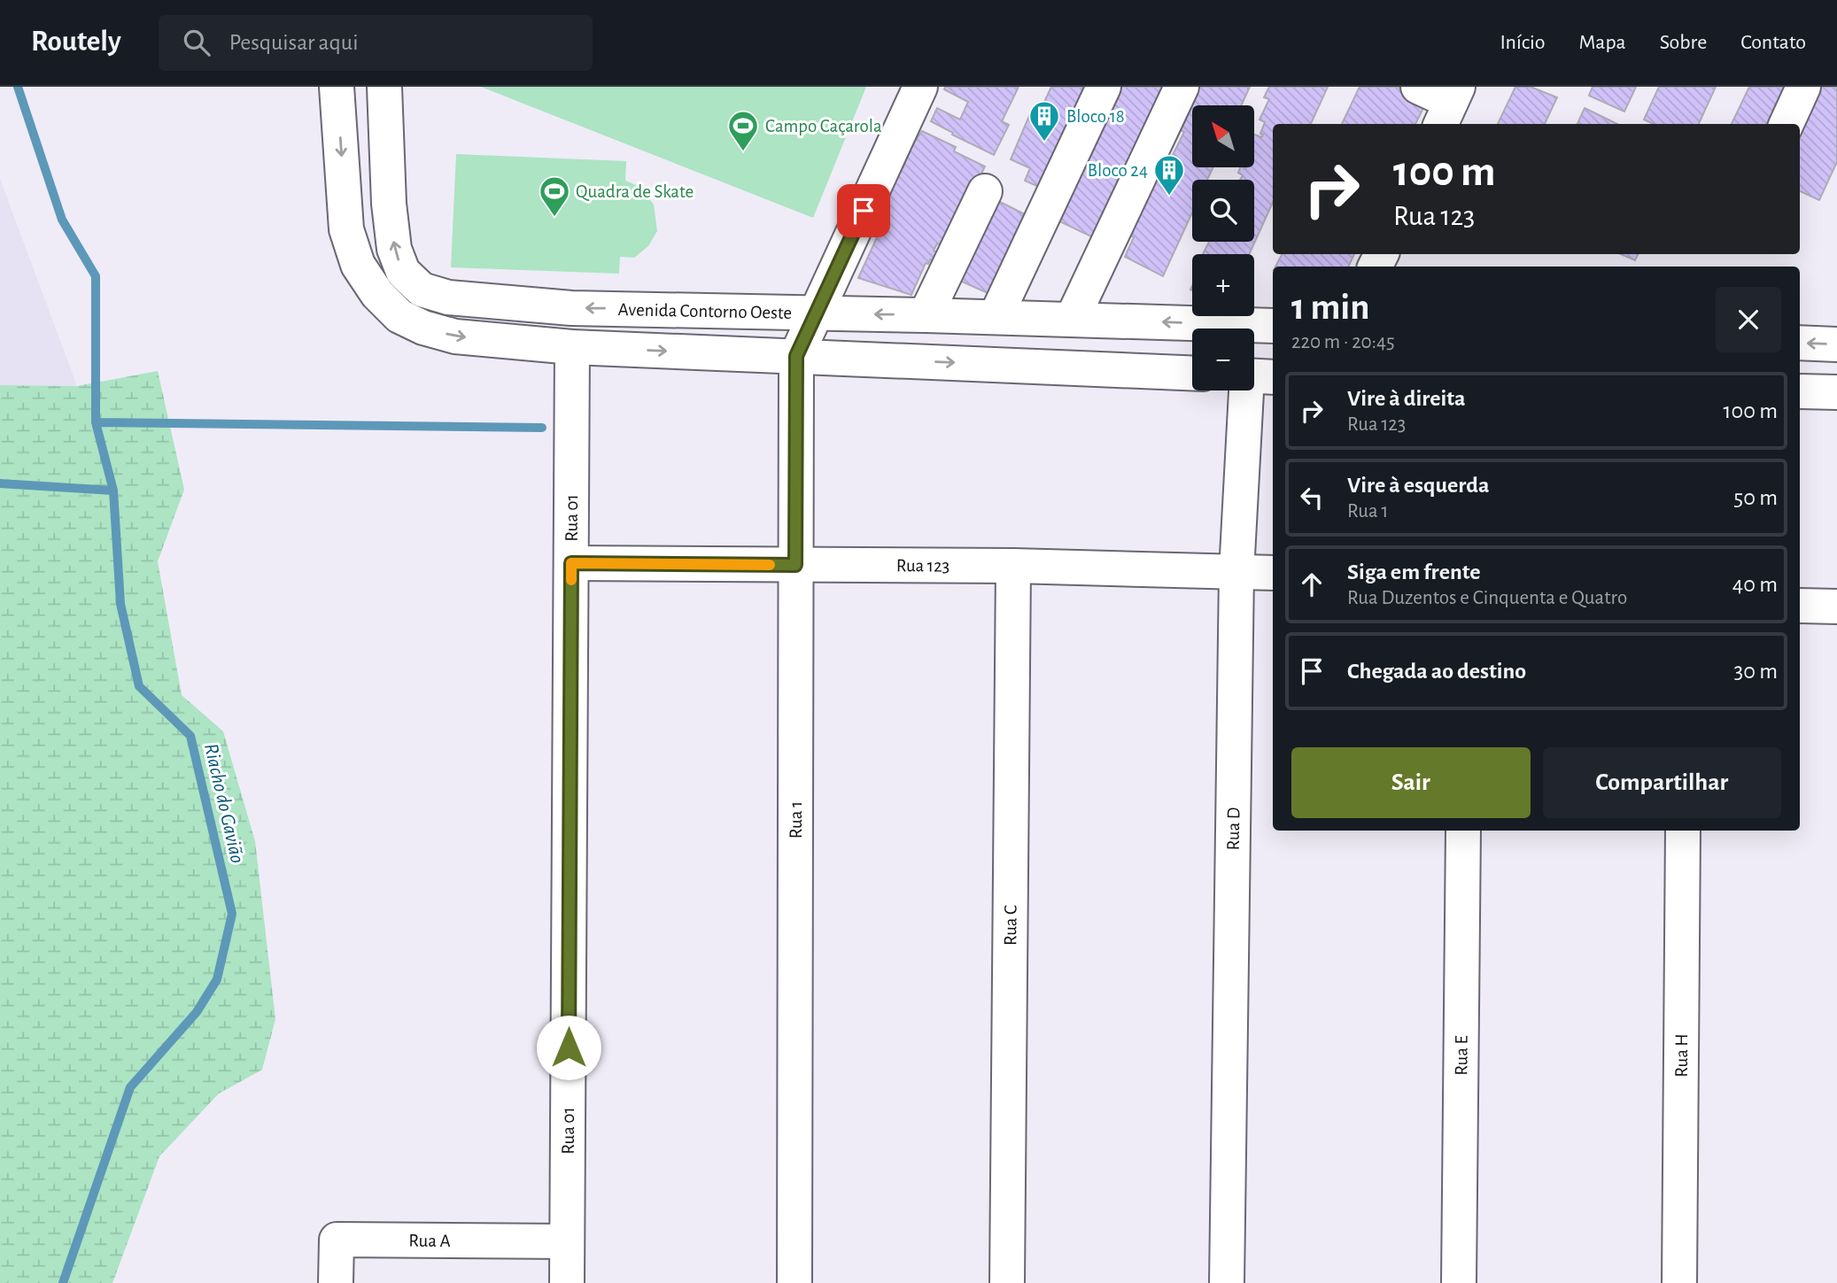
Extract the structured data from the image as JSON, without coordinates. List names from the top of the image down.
{
  "streets": {
    "street": [
      "Avenida Contorno Oeste",
      "Rua 01",
      "Rua 123",
      "Rua 1",
      "Rua D",
      "Rua C",
      "Rua E",
      "Rua H",
      "Rua A"
    ]
  },
  "crossings": [
    ["Rua 01", "Rua 123"],
    ["Rua 01", "Rua A"],
    ["Rua 123", "Rua 1"],
    ["Rua 123", "Rua D"],
    ["Rua 123", "Rua C"]
  ],
  "water": ["Riacho do Gavião"],
  "places": {
    "building": ["Bloco 18", "Bloco 24"],
    "sports": ["Campo Caçarola", "Quadra de Skate"]
  },
  "north": "top left",
  "page": {
    "header": "Routely",
    "search": "Pesquisar aqui",
    "nav": [
      "Início",
      "Mapa",
      "Sobre",
      "Contato"
    ],
    "map_buttons": ["+", "−"],
    "turn": ["100 m", "Rua 123"],
    "heading": ["1 min", "220 m · 20:45"],
    "list": [
      {
        "name": "Vire à direita",
        "note": "Rua 123",
        "value": "100 m"
      },
      {
        "name": "Vire à esquerda",
        "note": "Rua 1",
        "value": "50 m"
      },
      {
        "name": "Siga em frente",
        "note": "Rua Duzentos e Cinquenta e Quatro",
        "value": "40 m"
      },
      {
        "name": "Chegada ao destino",
        "value": "30 m"
      }
    ],
    "buttons": ["Sair", "Compartilhar"]
  }
}
